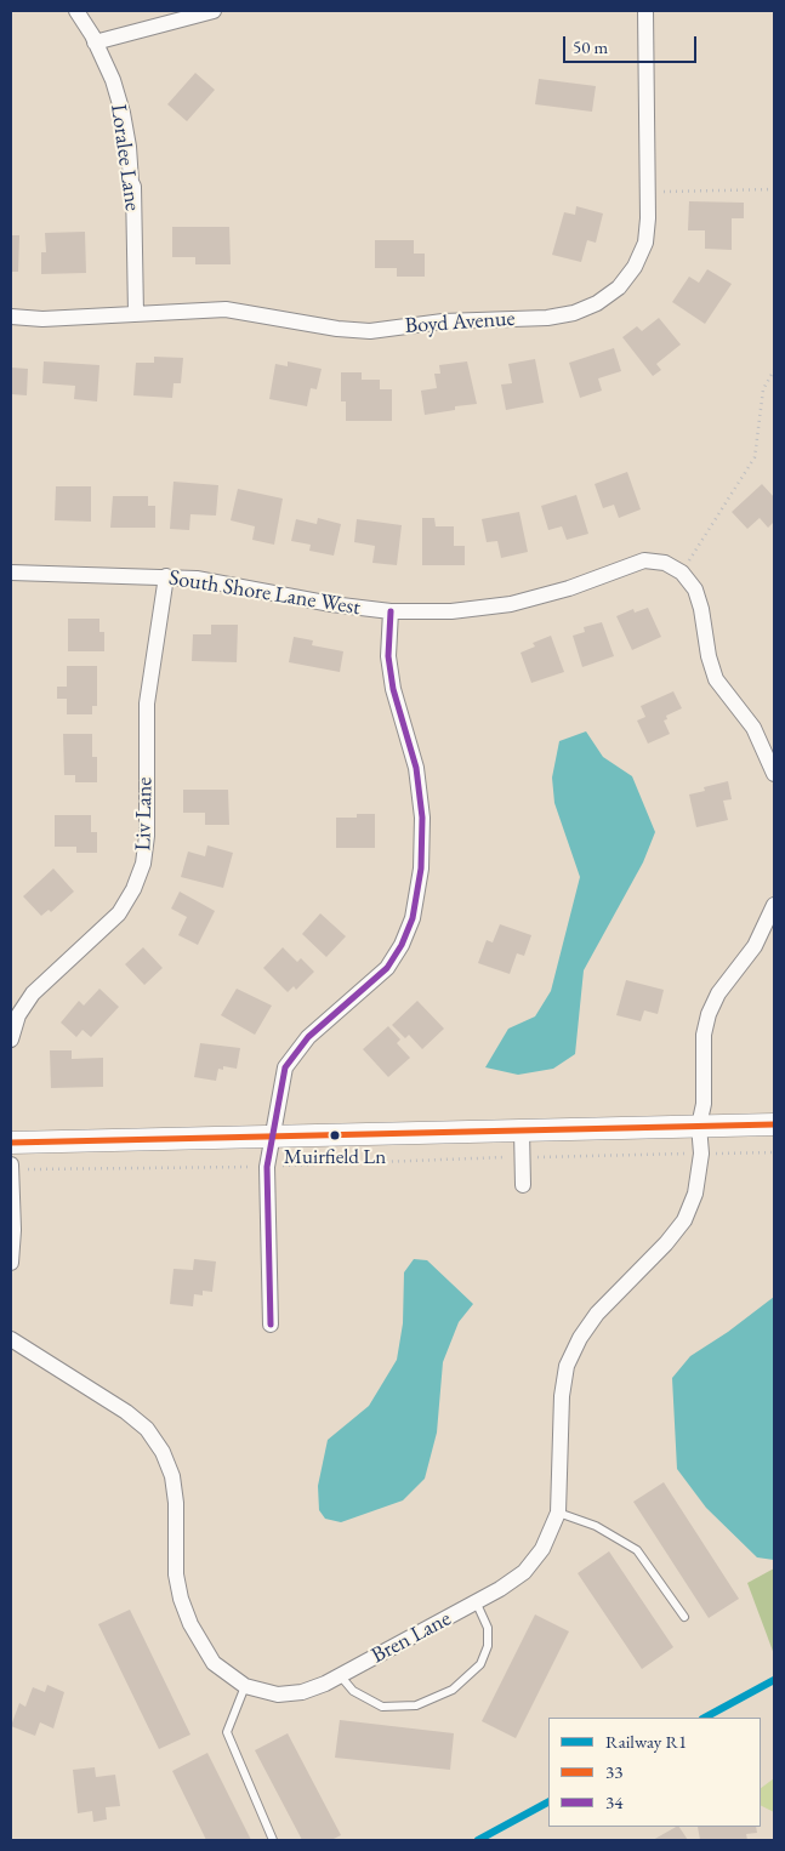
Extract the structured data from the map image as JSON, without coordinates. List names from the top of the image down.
{
  "streets": {
    "street": [
      "Loralee Lane",
      "Boyd Avenue",
      "South Shore Lane West",
      "Liv Lane",
      "Bren Lane"
    ]
  },
  "crossings": [
    ["Loralee Lane", "Boyd Avenue"],
    ["South Shore Lane West", "Liv Lane"]
  ],
  "places": ["Muirfield Ln"],
  "lines": ["transit line 34", "transit line 33", "rail line R1"],
  "legend": ["Railway R1", "33", "34"],
  "scale_bar": "50 m"
}
